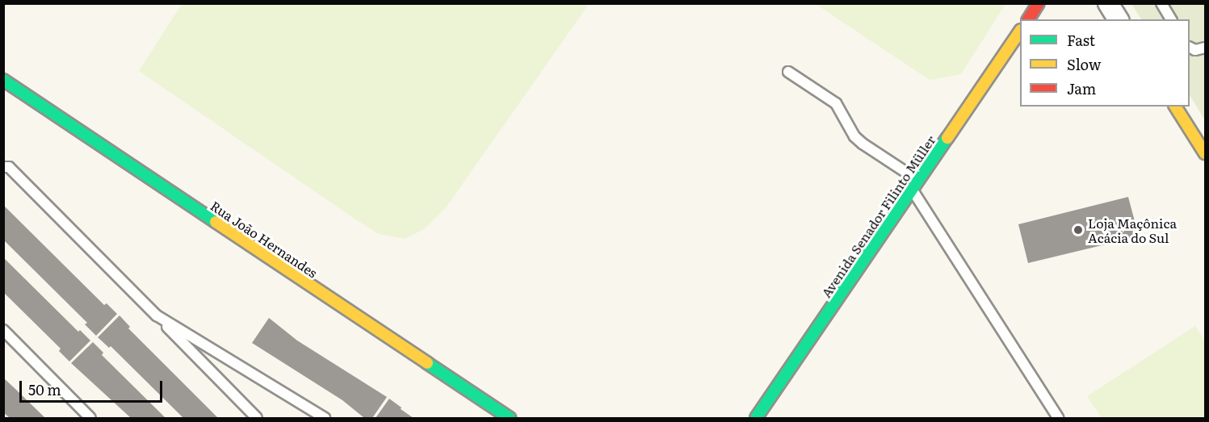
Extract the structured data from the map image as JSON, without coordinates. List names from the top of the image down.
{
  "streets": {
    "street": ["Avenida Senador Filinto Müller", "Rua João Hernandes"]
  },
  "places": ["Loja Maçônica Acácia do Sul"],
  "legend": ["Fast", "Slow", "Jam"],
  "scale_bar": "50 m"
}
